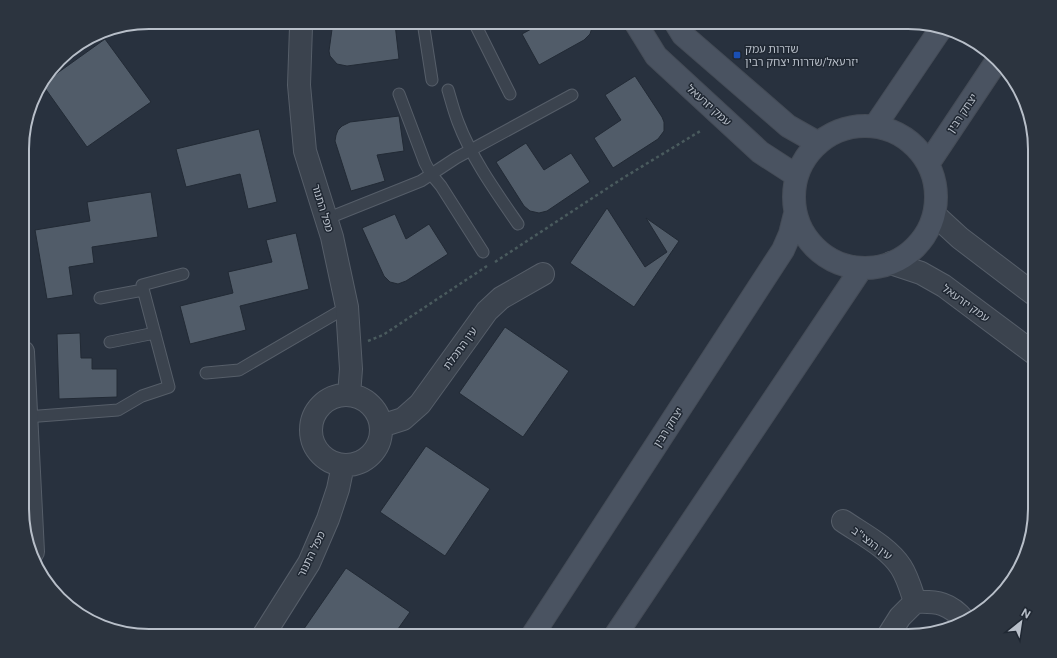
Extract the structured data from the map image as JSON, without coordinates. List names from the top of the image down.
{
  "streets": {
    "main road": ["עמק יזרעאל", "יצחק רבין"],
    "street": ["מפל התנור", "עין התכלת", "עין הנצי\"ב"]
  },
  "crossings": [
    ["עמק יזרעאל", "יצחק רבין"],
    ["מפל התנור", "עין התכלת"]
  ],
  "places": {
    "transit": ["שדרות עמק יזרעאל/שדרות יצחק רבין"]
  },
  "north": "top right"
}
